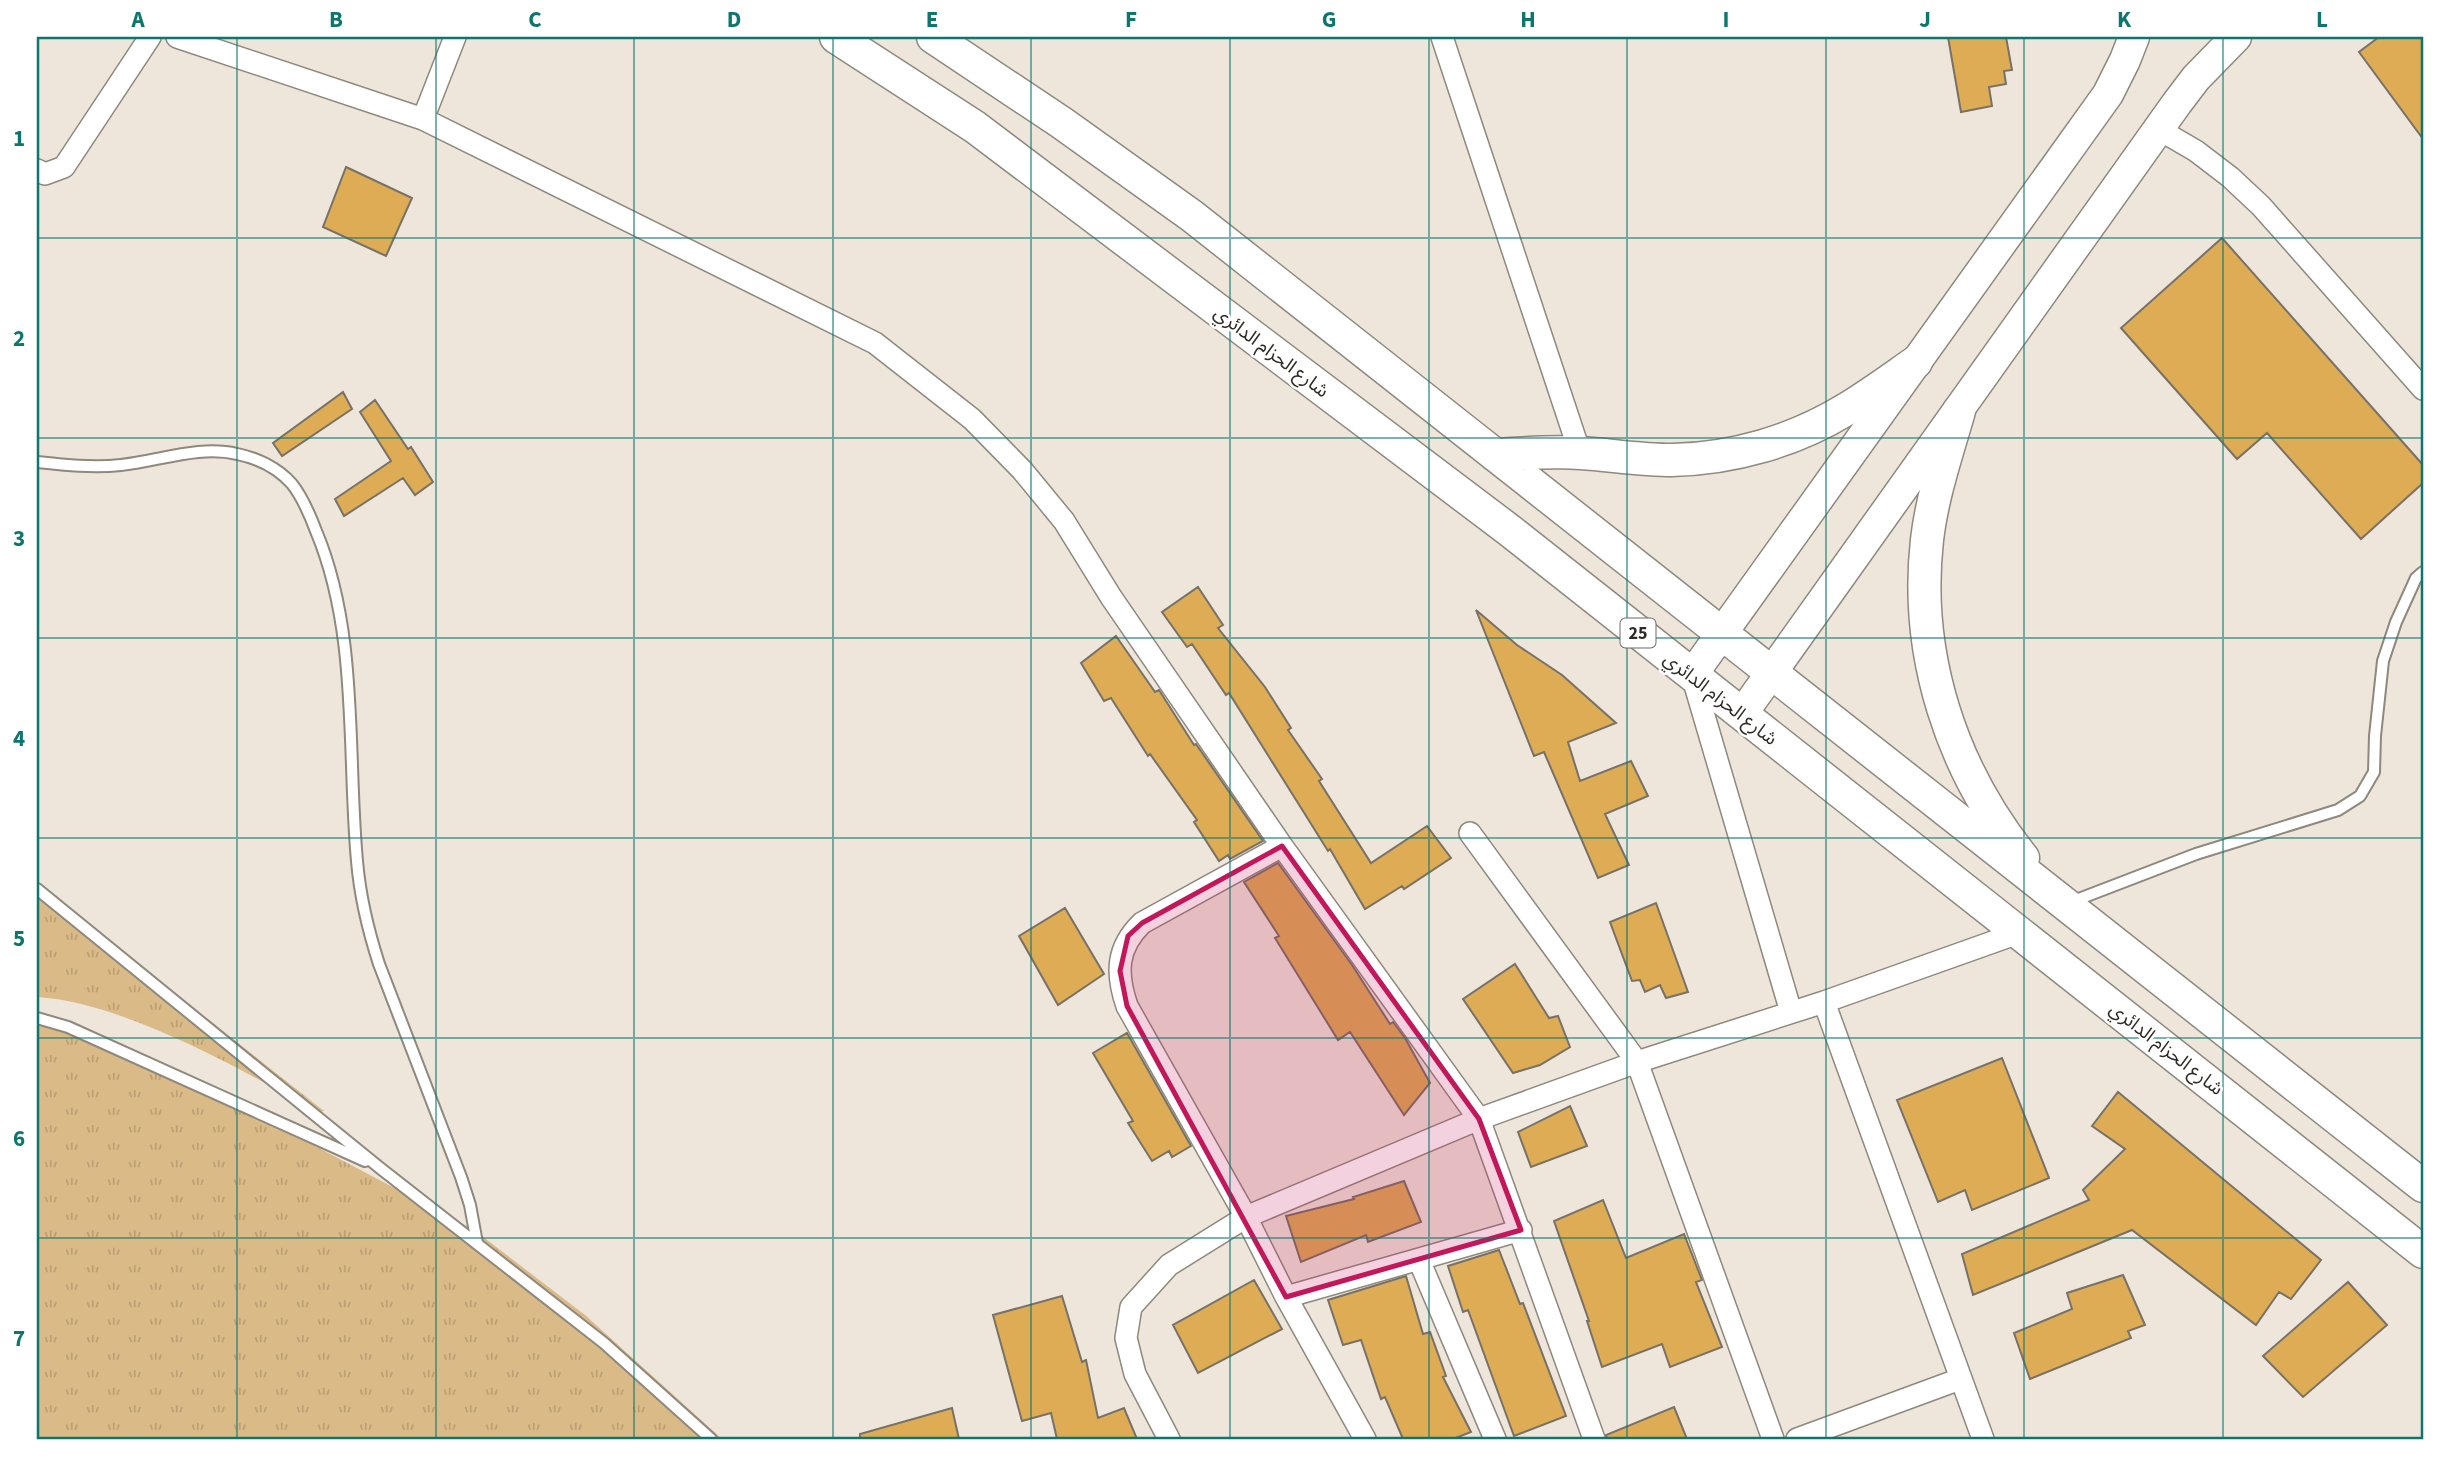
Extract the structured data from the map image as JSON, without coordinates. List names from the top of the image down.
{
  "streets": {
    "main road": ["شارع الحزام الدائري", "25"]
  },
  "grid": {
    "columns": [
      "A",
      "B",
      "C",
      "D",
      "E",
      "F",
      "G",
      "H",
      "I",
      "J",
      "K",
      "L"
    ],
    "rows": [
      "1",
      "2",
      "3",
      "4",
      "5",
      "6",
      "7"
    ]
  }
}
